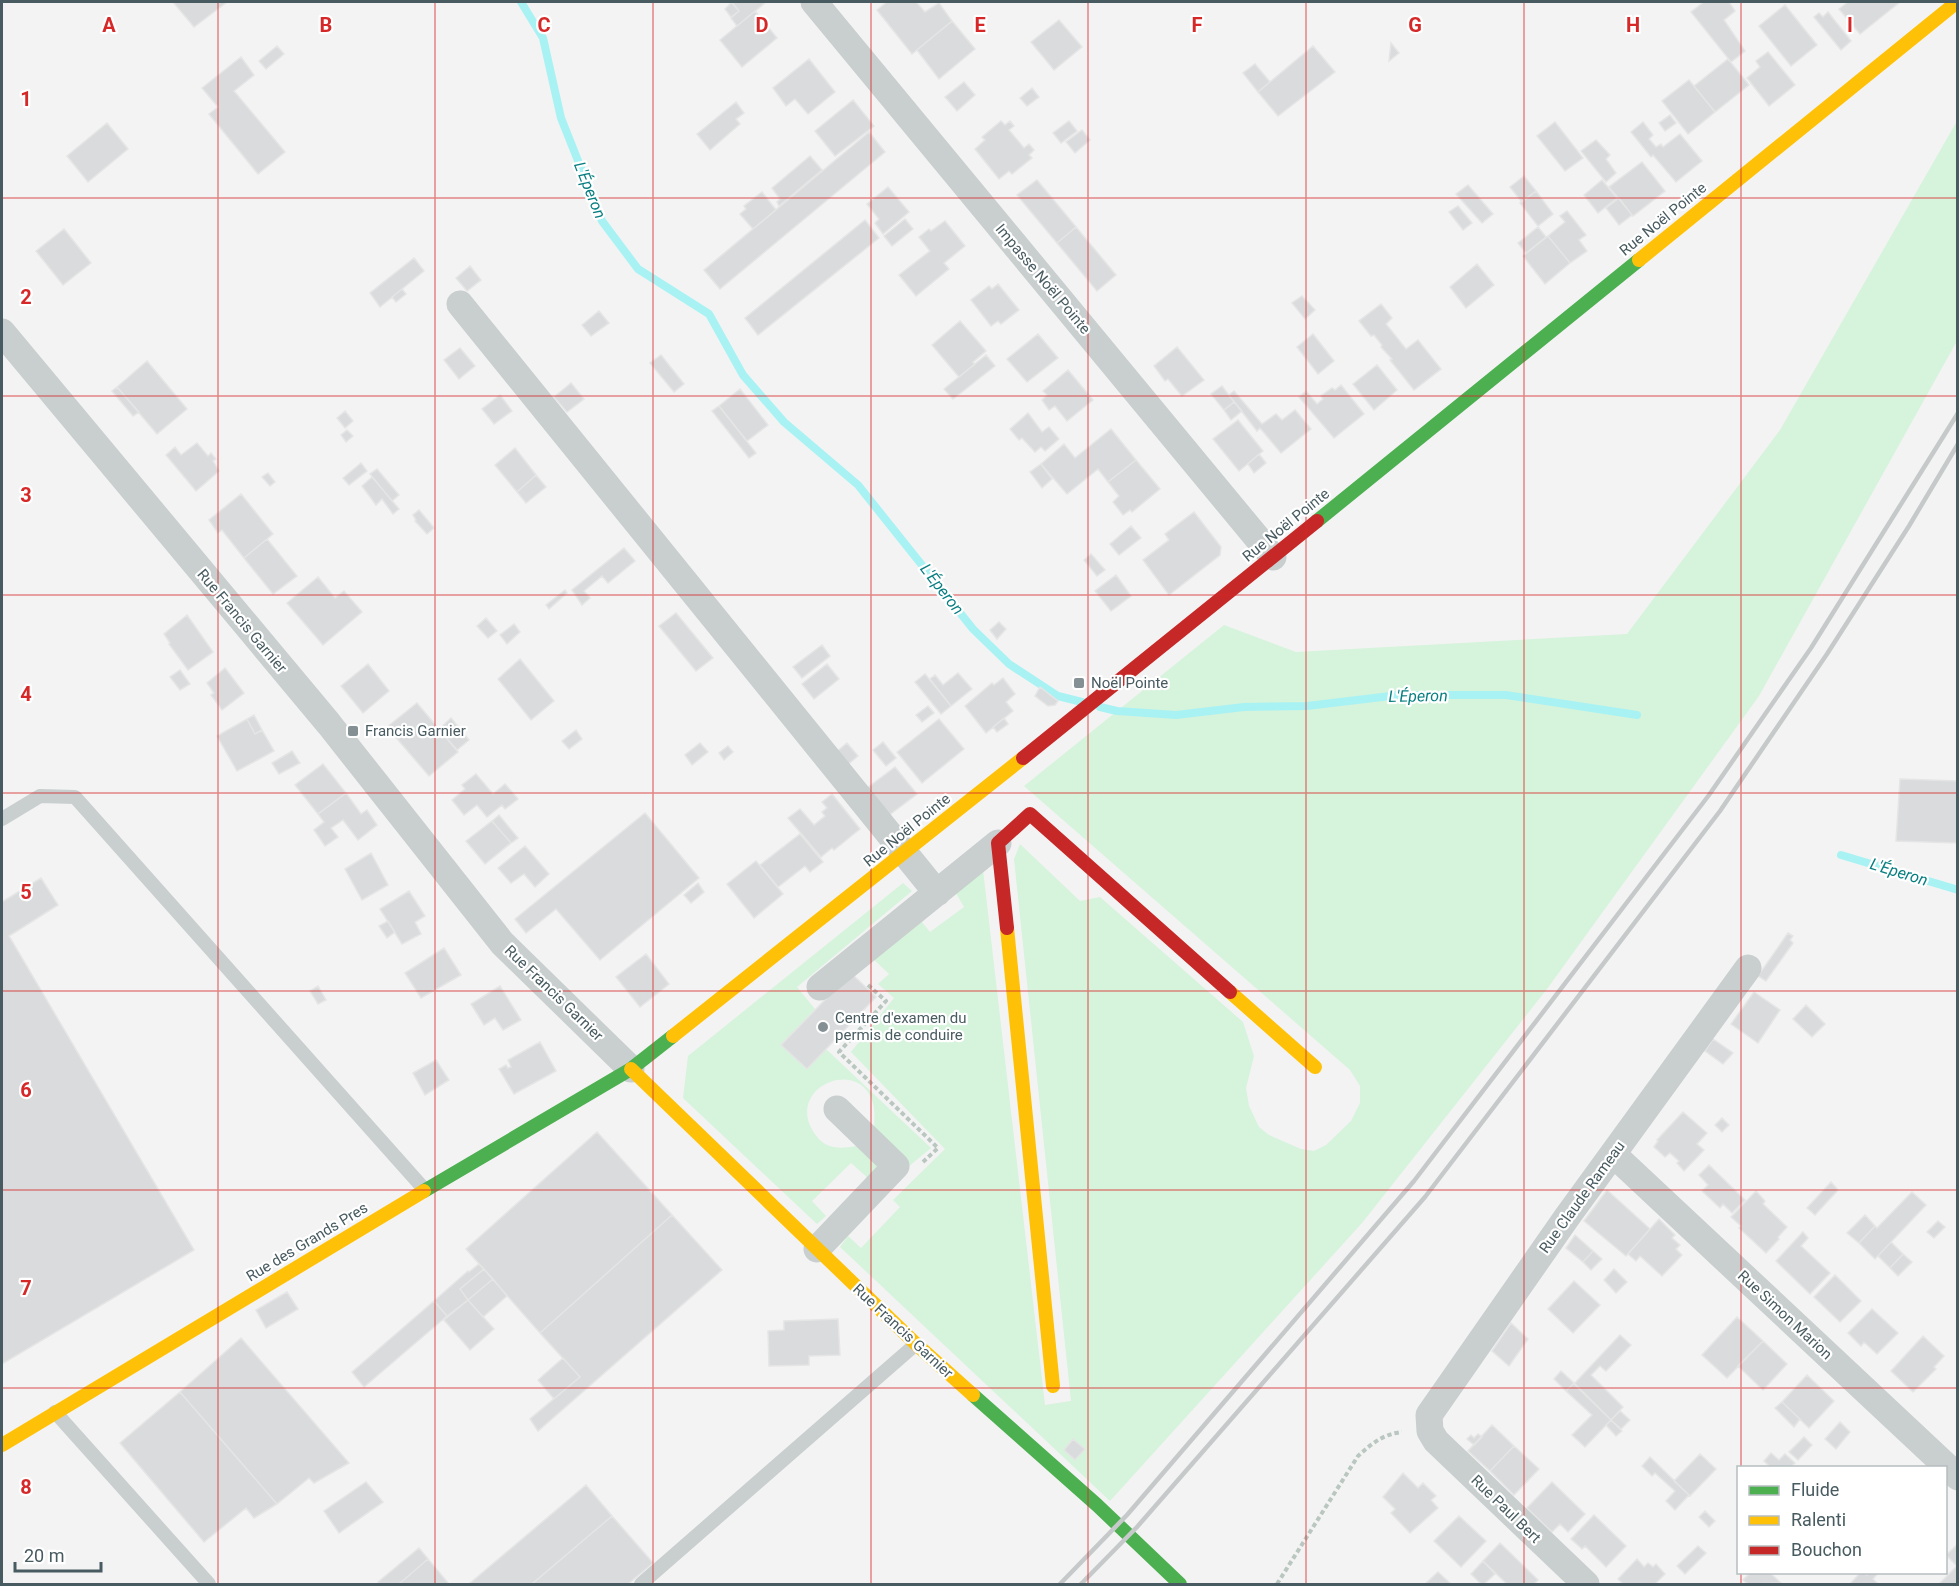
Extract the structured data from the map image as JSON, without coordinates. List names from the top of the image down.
{
  "streets": {
    "street": [
      "Rue Noël Pointe",
      "Impasse Noël Pointe",
      "Rue Francis Garnier",
      "Rue Claude Rameau",
      "Rue des Grands Pres",
      "Rue Simon Marion",
      "Rue Paul Bert"
    ]
  },
  "crossings": [
    ["Rue Noël Pointe", "Impasse Noël Pointe"],
    ["Rue Noël Pointe", "Rue Francis Garnier"],
    ["Rue Noël Pointe", "Rue des Grands Pres"],
    ["Rue Francis Garnier", "Rue des Grands Pres"],
    ["Rue Claude Rameau", "Rue Simon Marion"],
    ["Rue Claude Rameau", "Rue Paul Bert"]
  ],
  "water": ["L'Éperon"],
  "places": {
    "transit": ["Noël Pointe", "Francis Garnier"],
    "other": ["Centre d'examen du permis de conduire"]
  },
  "legend": ["Fluide", "Ralenti", "Bouchon"],
  "scale_bar": "20 m",
  "grid": {
    "columns": [
      "A",
      "B",
      "C",
      "D",
      "E",
      "F",
      "G",
      "H",
      "I"
    ],
    "rows": [
      "1",
      "2",
      "3",
      "4",
      "5",
      "6",
      "7",
      "8"
    ]
  }
}
